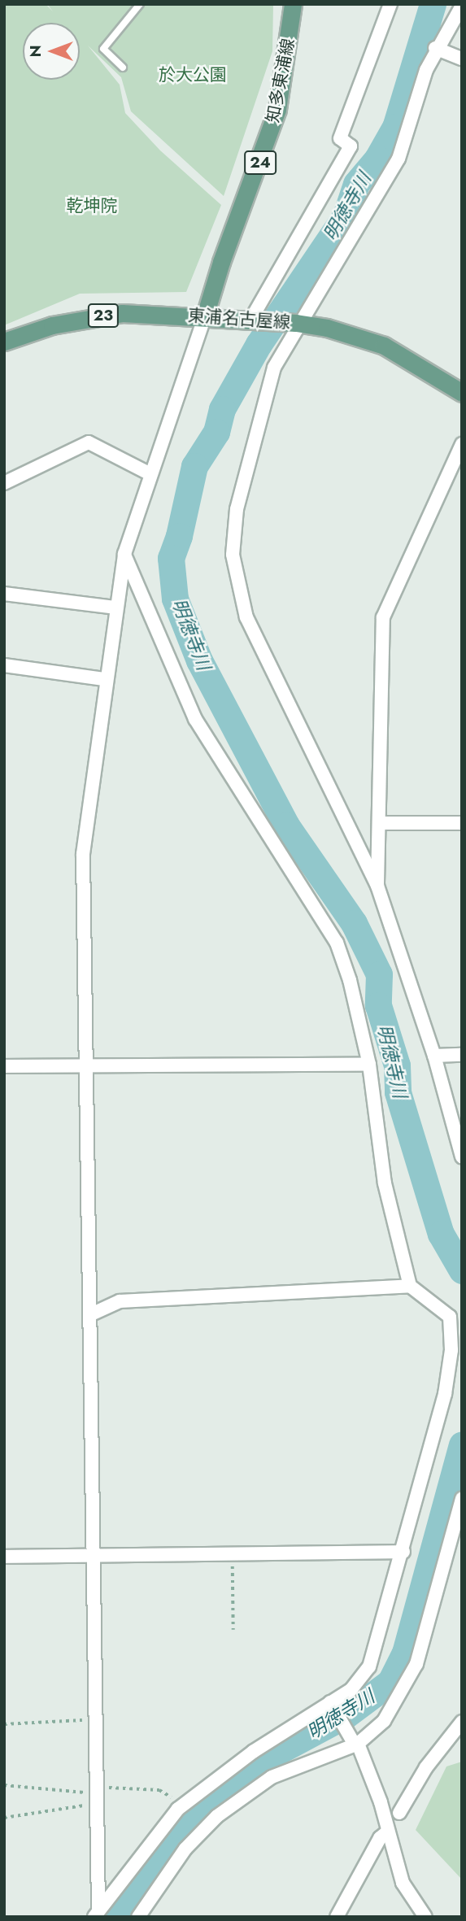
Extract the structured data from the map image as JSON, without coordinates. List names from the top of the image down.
{
  "streets": {
    "main road": [
      "知多東浦線",
      "24",
      "23",
      "東浦名古屋線"
    ]
  },
  "crossings": [
    ["知多東浦線", "東浦名古屋線"]
  ],
  "water": ["明徳寺川"],
  "parks": ["於大公園", "乾坤院"],
  "north": "left"
}
